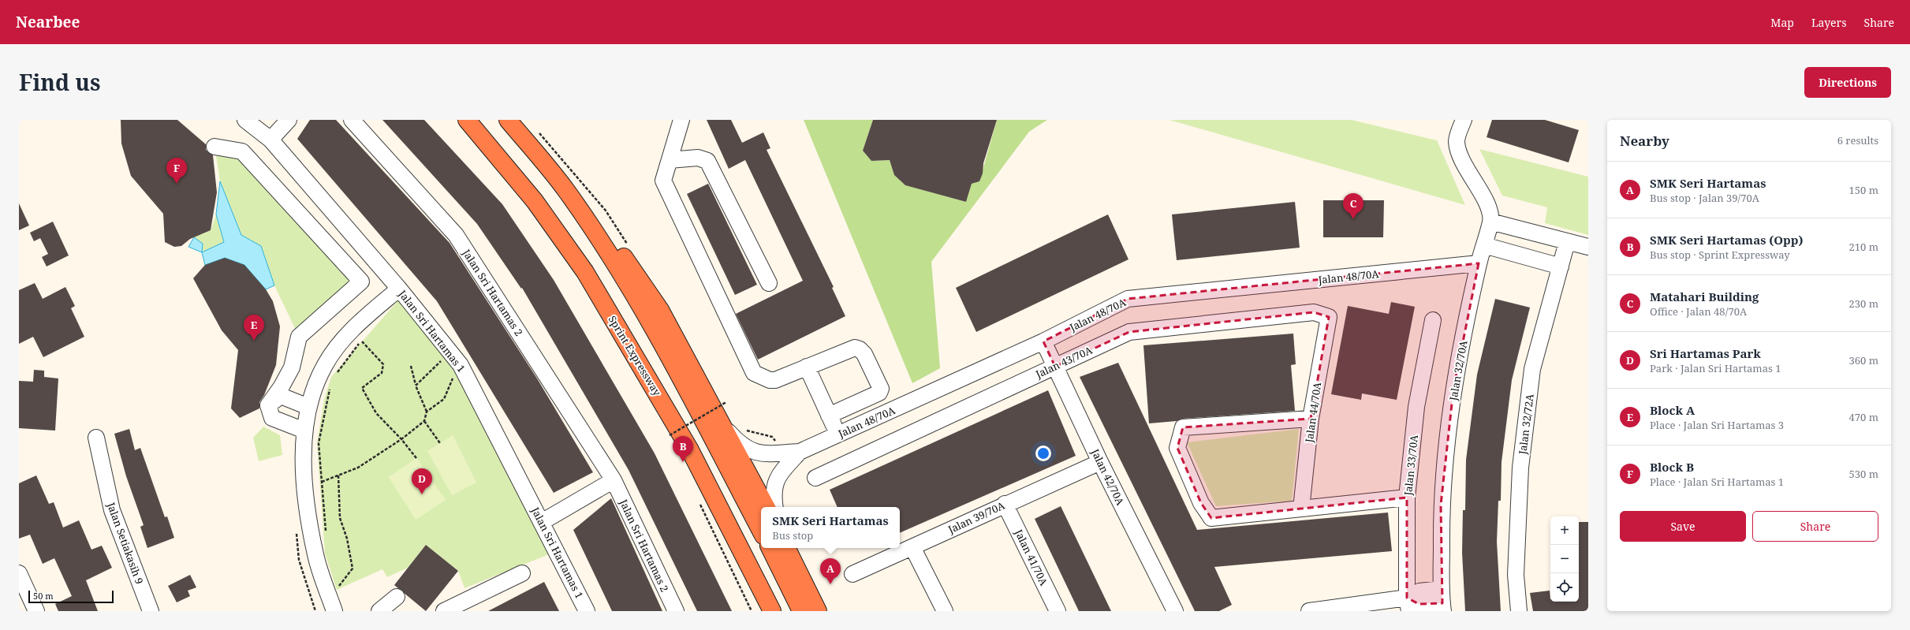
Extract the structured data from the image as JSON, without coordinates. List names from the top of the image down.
{
  "streets": {
    "highway": ["Sprint Expressway"],
    "street": [
      "Jalan 48/70A",
      "Jalan Sri Hartamas 2",
      "Jalan Sri Hartamas 1",
      "Jalan 43/70A",
      "Jalan 32/70A",
      "Jalan 44/70A",
      "Jalan 32/72A",
      "Jalan 33/70A",
      "Jalan 42/70A",
      "Jalan 39/70A",
      "Jalan Setiakasih 9",
      "Jalan 41/70A"
    ]
  },
  "crossings": [
    ["Jalan 48/70A", "Jalan 32/70A"],
    ["Jalan 48/70A", "Jalan 42/70A"],
    ["Jalan 43/70A", "Jalan 44/70A"],
    ["Jalan 43/70A", "Jalan 42/70A"],
    ["Jalan 42/70A", "Jalan 39/70A"],
    ["Jalan 39/70A", "Jalan 41/70A"]
  ],
  "scale_bar": "50 m",
  "page": {
    "header": "Nearbee",
    "nav": ["Map", "Layers", "Share"],
    "title": "Find us",
    "buttons": [
      "Directions",
      ["Save", "Share"]
    ],
    "heading": ["Nearby", "6 results"],
    "pins": [
      "F",
      "C",
      "E",
      "B",
      "D",
      "A"
    ],
    "list": [
      {
        "mark": "A",
        "name": "SMK Seri Hartamas",
        "note": "Bus stop · Jalan 39/70A",
        "value": "150 m"
      },
      {
        "mark": "B",
        "name": "SMK Seri Hartamas (Opp)",
        "note": "Bus stop · Sprint Expressway",
        "value": "210 m"
      },
      {
        "mark": "C",
        "name": "Matahari Building",
        "note": "Office · Jalan 48/70A",
        "value": "230 m"
      },
      {
        "mark": "D",
        "name": "Sri Hartamas Park",
        "note": "Park · Jalan Sri Hartamas 1",
        "value": "360 m"
      },
      {
        "mark": "E",
        "name": "Block A",
        "note": "Place · Jalan Sri Hartamas 3",
        "value": "470 m"
      },
      {
        "mark": "F",
        "name": "Block B",
        "note": "Place · Jalan Sri Hartamas 1",
        "value": "530 m"
      }
    ],
    "popup": ["SMK Seri Hartamas", "Bus stop"],
    "map_buttons": ["+", "−"],
    "scale": "50 m"
  }
}
